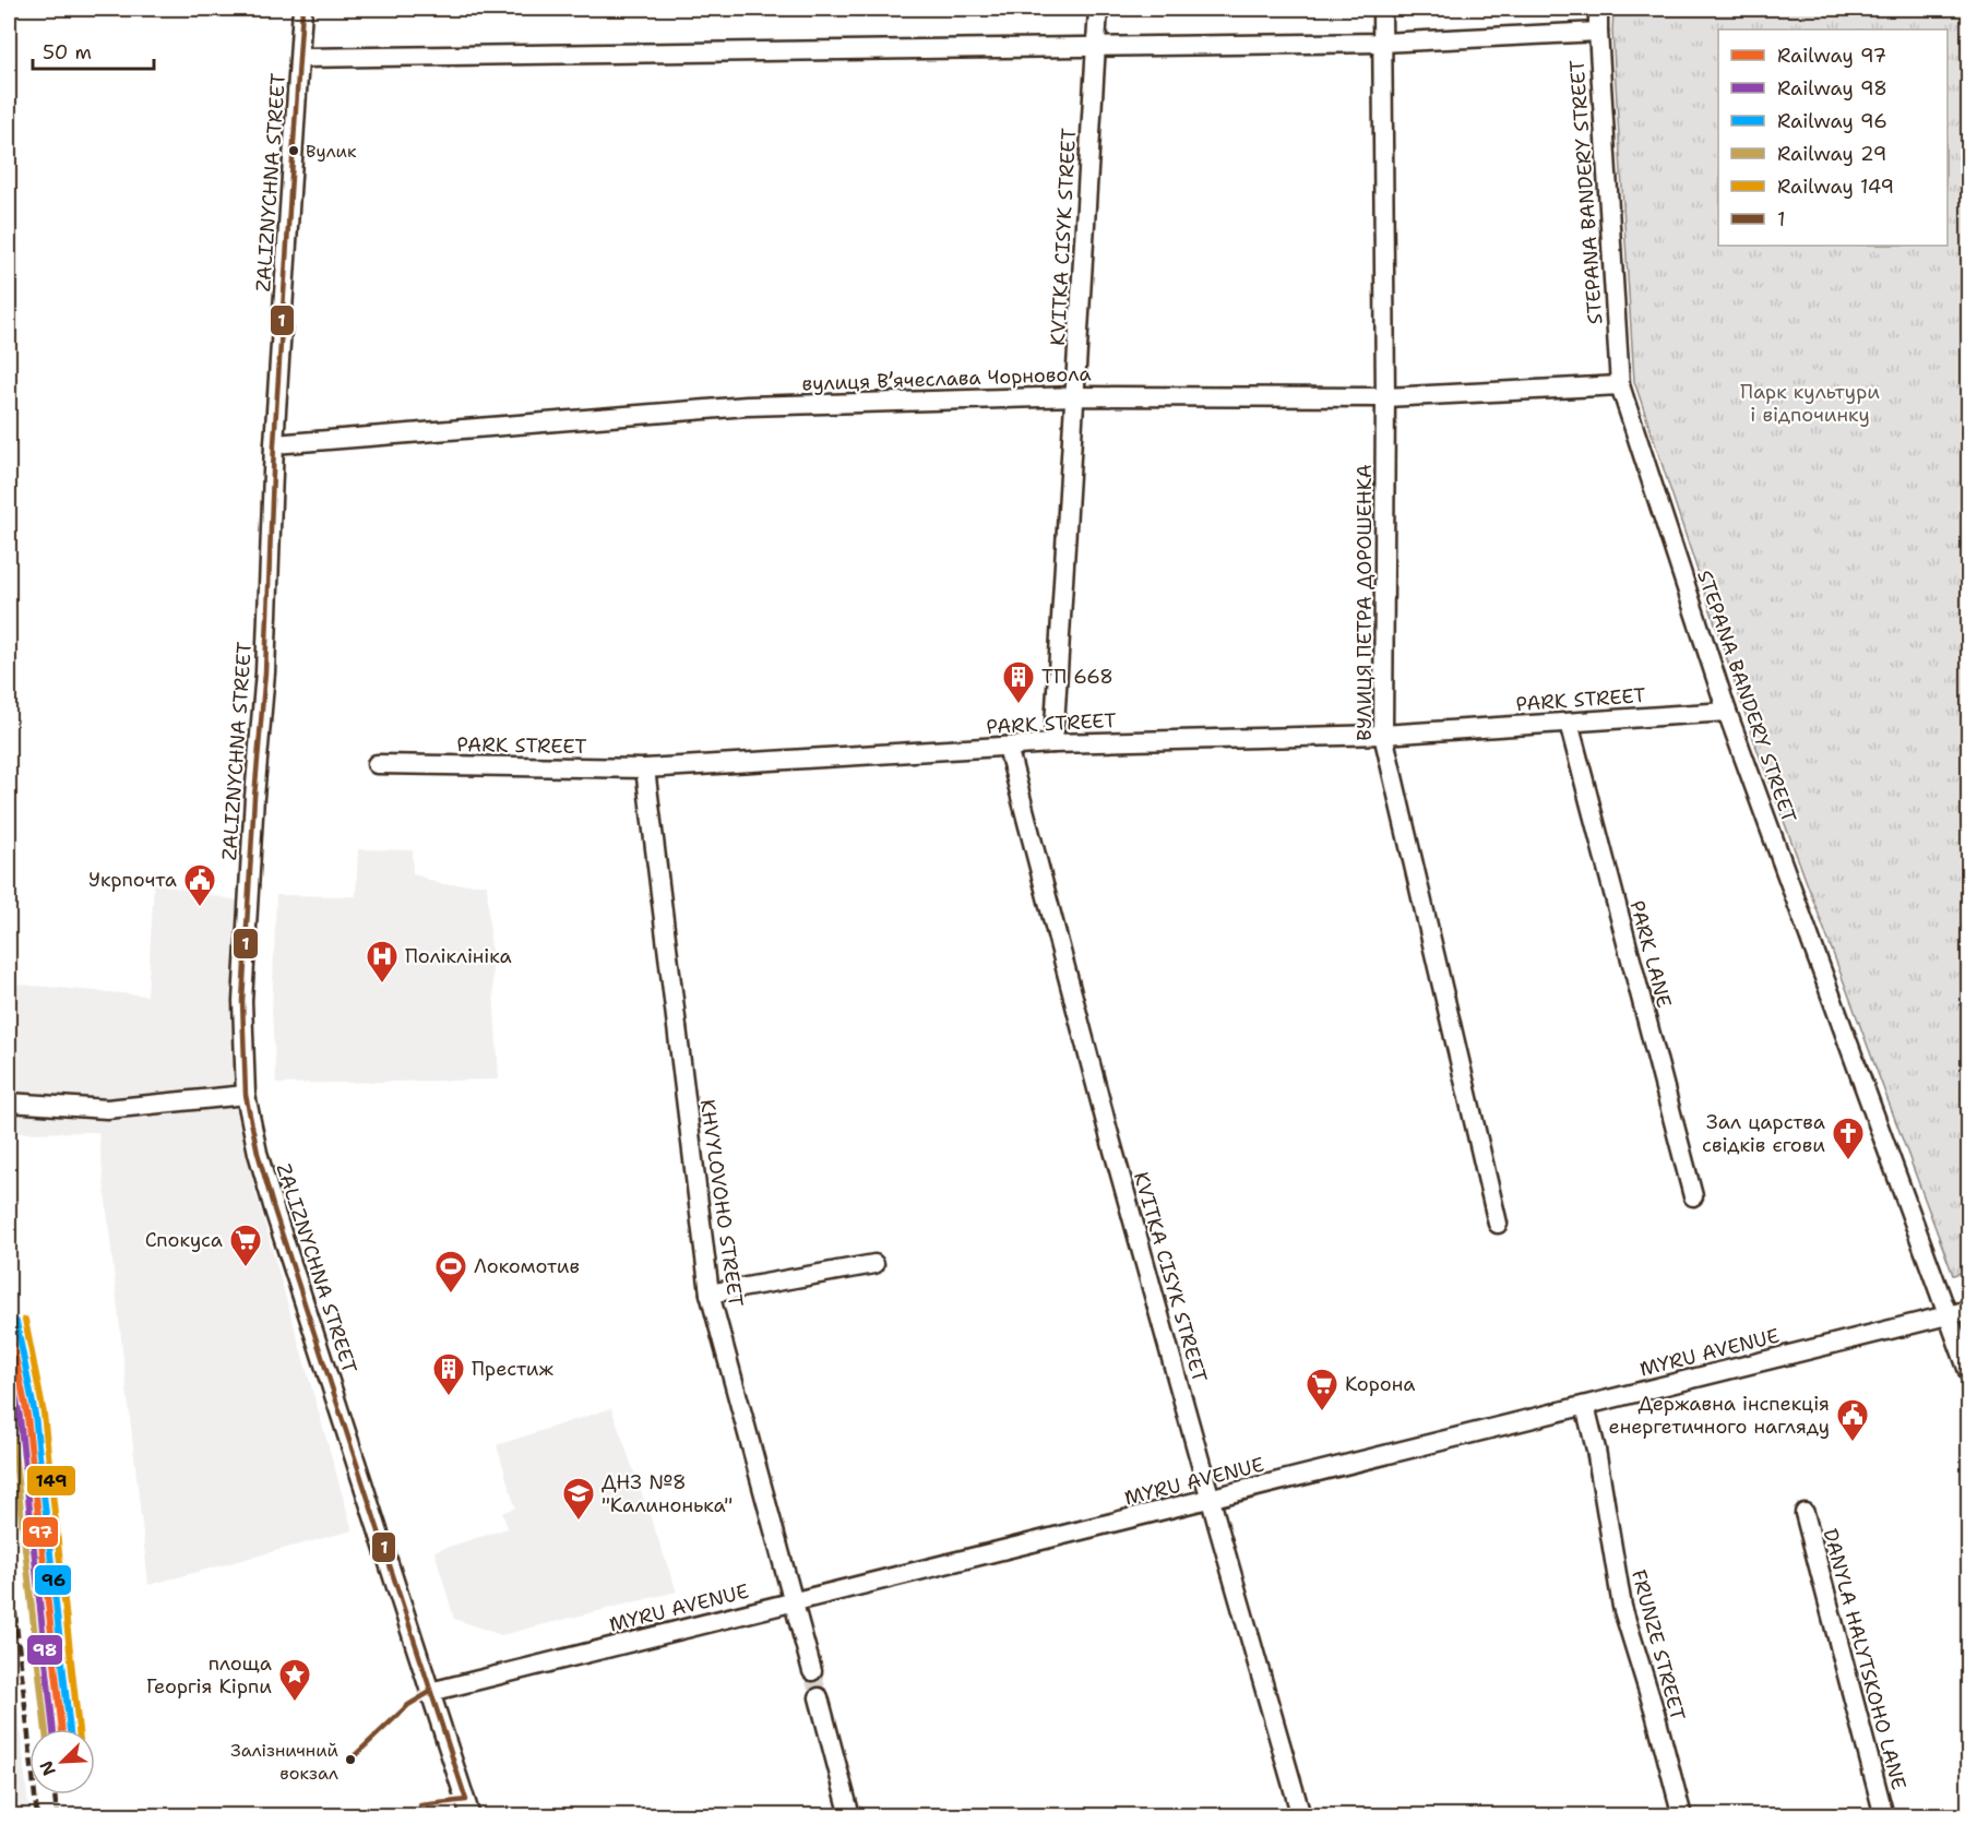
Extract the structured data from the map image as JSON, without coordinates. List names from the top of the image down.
{
  "streets": {
    "street": [
      "ZALIZNYCHNA STREET",
      "STEPANA BANDERY STREET",
      "KVITKA CISYK STREET",
      "вулиця Вʼячеслава Чорновола",
      "ВУЛИЦЯ ПЕТРА ДОРОШЕНКА",
      "PARK STREET",
      "PARK LANE",
      "KHVYLOVOHO STREET",
      "MYRU AVENUE",
      "FRUNZE STREET",
      "DANYLA HALYTSKOHO LANE"
    ]
  },
  "crossings": [
    ["ZALIZNYCHNA STREET", "вулиця Вʼячеслава Чорновола"],
    ["ZALIZNYCHNA STREET", "MYRU AVENUE"],
    ["STEPANA BANDERY STREET", "вулиця Вʼячеслава Чорновола"],
    ["STEPANA BANDERY STREET", "PARK STREET"],
    ["STEPANA BANDERY STREET", "MYRU AVENUE"],
    ["KVITKA CISYK STREET", "вулиця Вʼячеслава Чорновола"],
    ["KVITKA CISYK STREET", "PARK STREET"],
    ["KVITKA CISYK STREET", "MYRU AVENUE"],
    ["вулиця Вʼячеслава Чорновола", "ВУЛИЦЯ ПЕТРА ДОРОШЕНКА"],
    ["ВУЛИЦЯ ПЕТРА ДОРОШЕНКА", "PARK STREET"],
    ["PARK STREET", "PARK LANE"],
    ["PARK STREET", "KHVYLOVOHO STREET"],
    ["KHVYLOVOHO STREET", "MYRU AVENUE"],
    ["MYRU AVENUE", "FRUNZE STREET"]
  ],
  "parks": ["Парк культури і відпочинку"],
  "places": {
    "other": ["Вулик", "Залізничний вокзал"],
    "building": ["ТП 668", "Престиж"],
    "public building": ["Укрпочта", "Державна інспекція енергетичного нагляду"],
    "hospital": ["Поліклініка"],
    "church": ["Зал царства свідків єгови"],
    "supermarket": ["Спокуса", "Корона"],
    "sports": ["Локомотив"],
    "school or university": ["ДНЗ №8 \"Калинонька\""],
    "place": ["площа Георгія Кірпи"]
  },
  "lines": [
    "transit line 1",
    "rail line 149",
    "rail line 96",
    "rail line 97",
    "rail line 98",
    "rail line 29"
  ],
  "legend": [
    "Railway 97",
    "Railway 98",
    "Railway 96",
    "Railway 29",
    "Railway 149",
    "1"
  ],
  "scale_bar": "50 m",
  "north": "bottom left"
}
